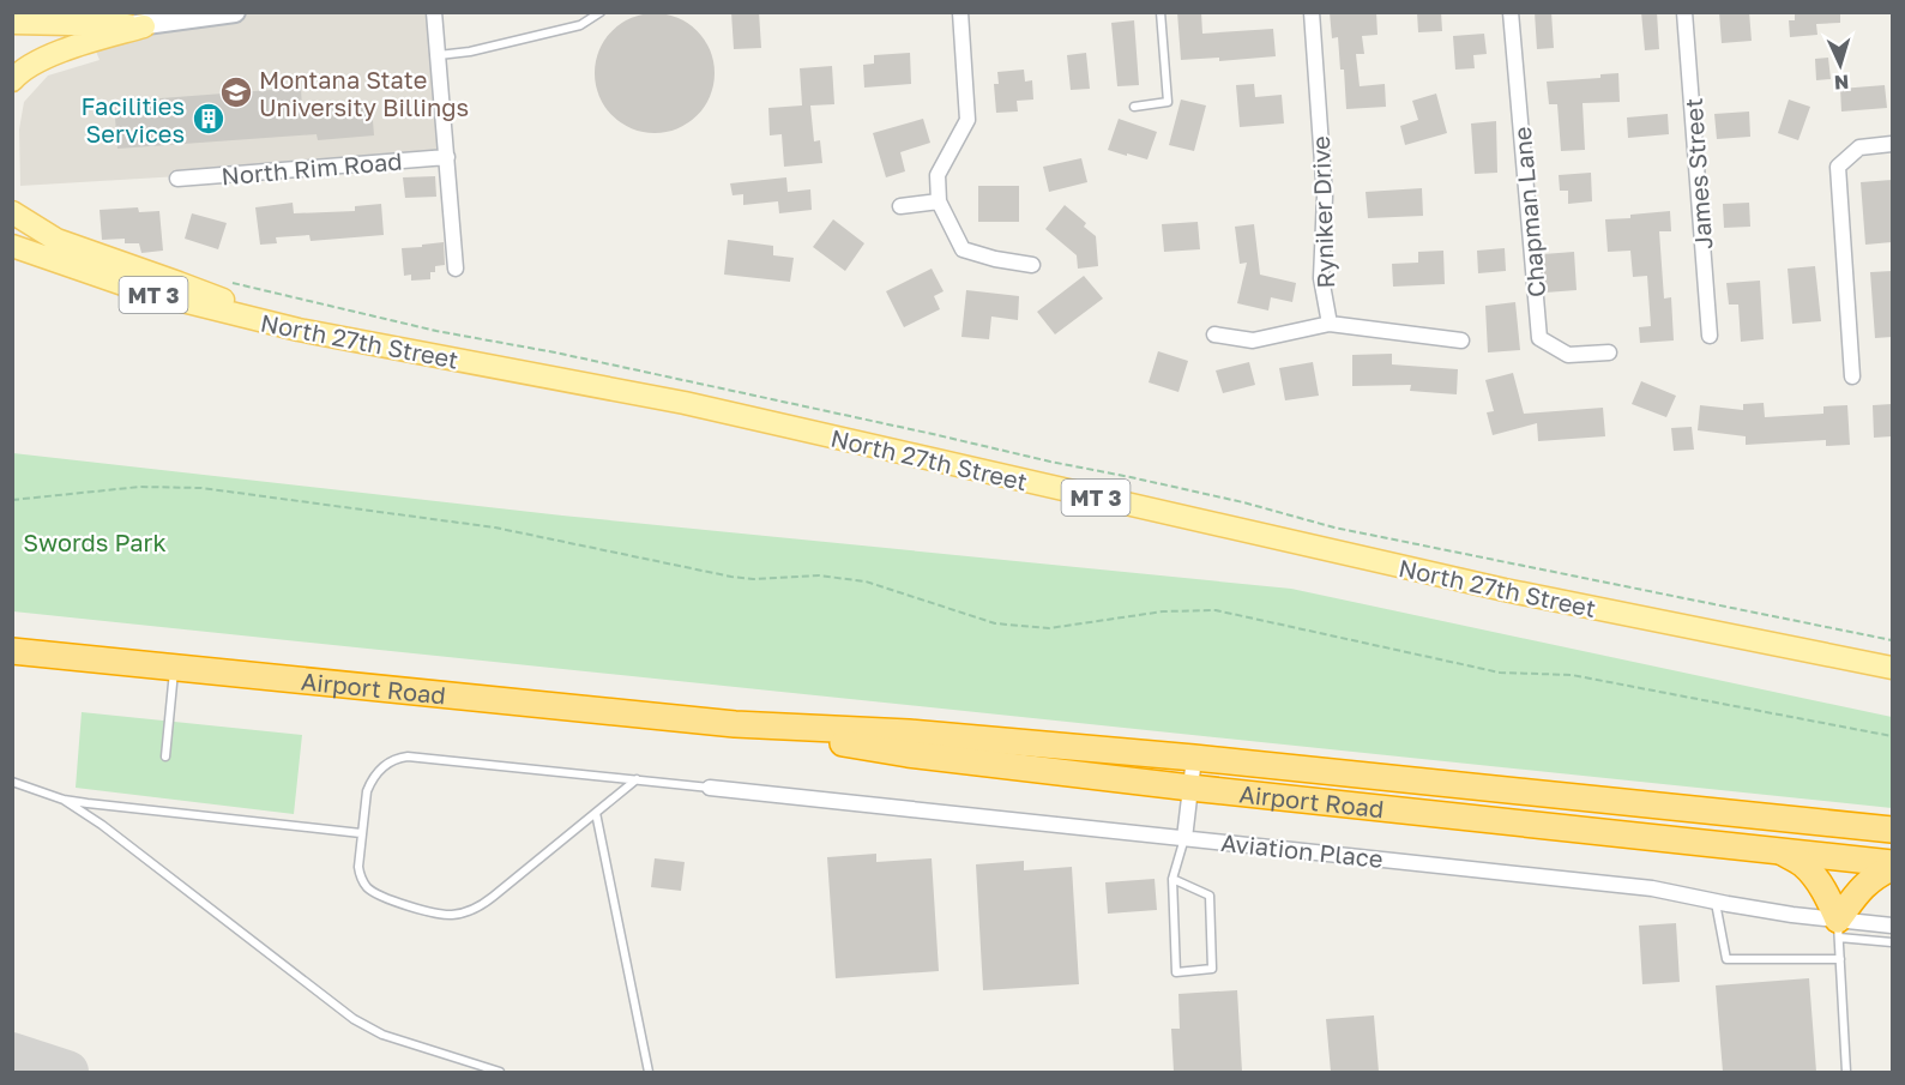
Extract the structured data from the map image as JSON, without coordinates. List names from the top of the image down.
{
  "streets": {
    "highway": ["Airport Road"],
    "main road": ["MT 3", "North 27th Street"],
    "street": [
      "North Rim Road",
      "James Street",
      "Ryniker Drive",
      "Chapman Lane",
      "Aviation Place"
    ]
  },
  "parks": ["Swords Park"],
  "places": {
    "school or university": ["Montana State University Billings"],
    "building": ["Facilities Services"]
  },
  "north": "bottom"
}
